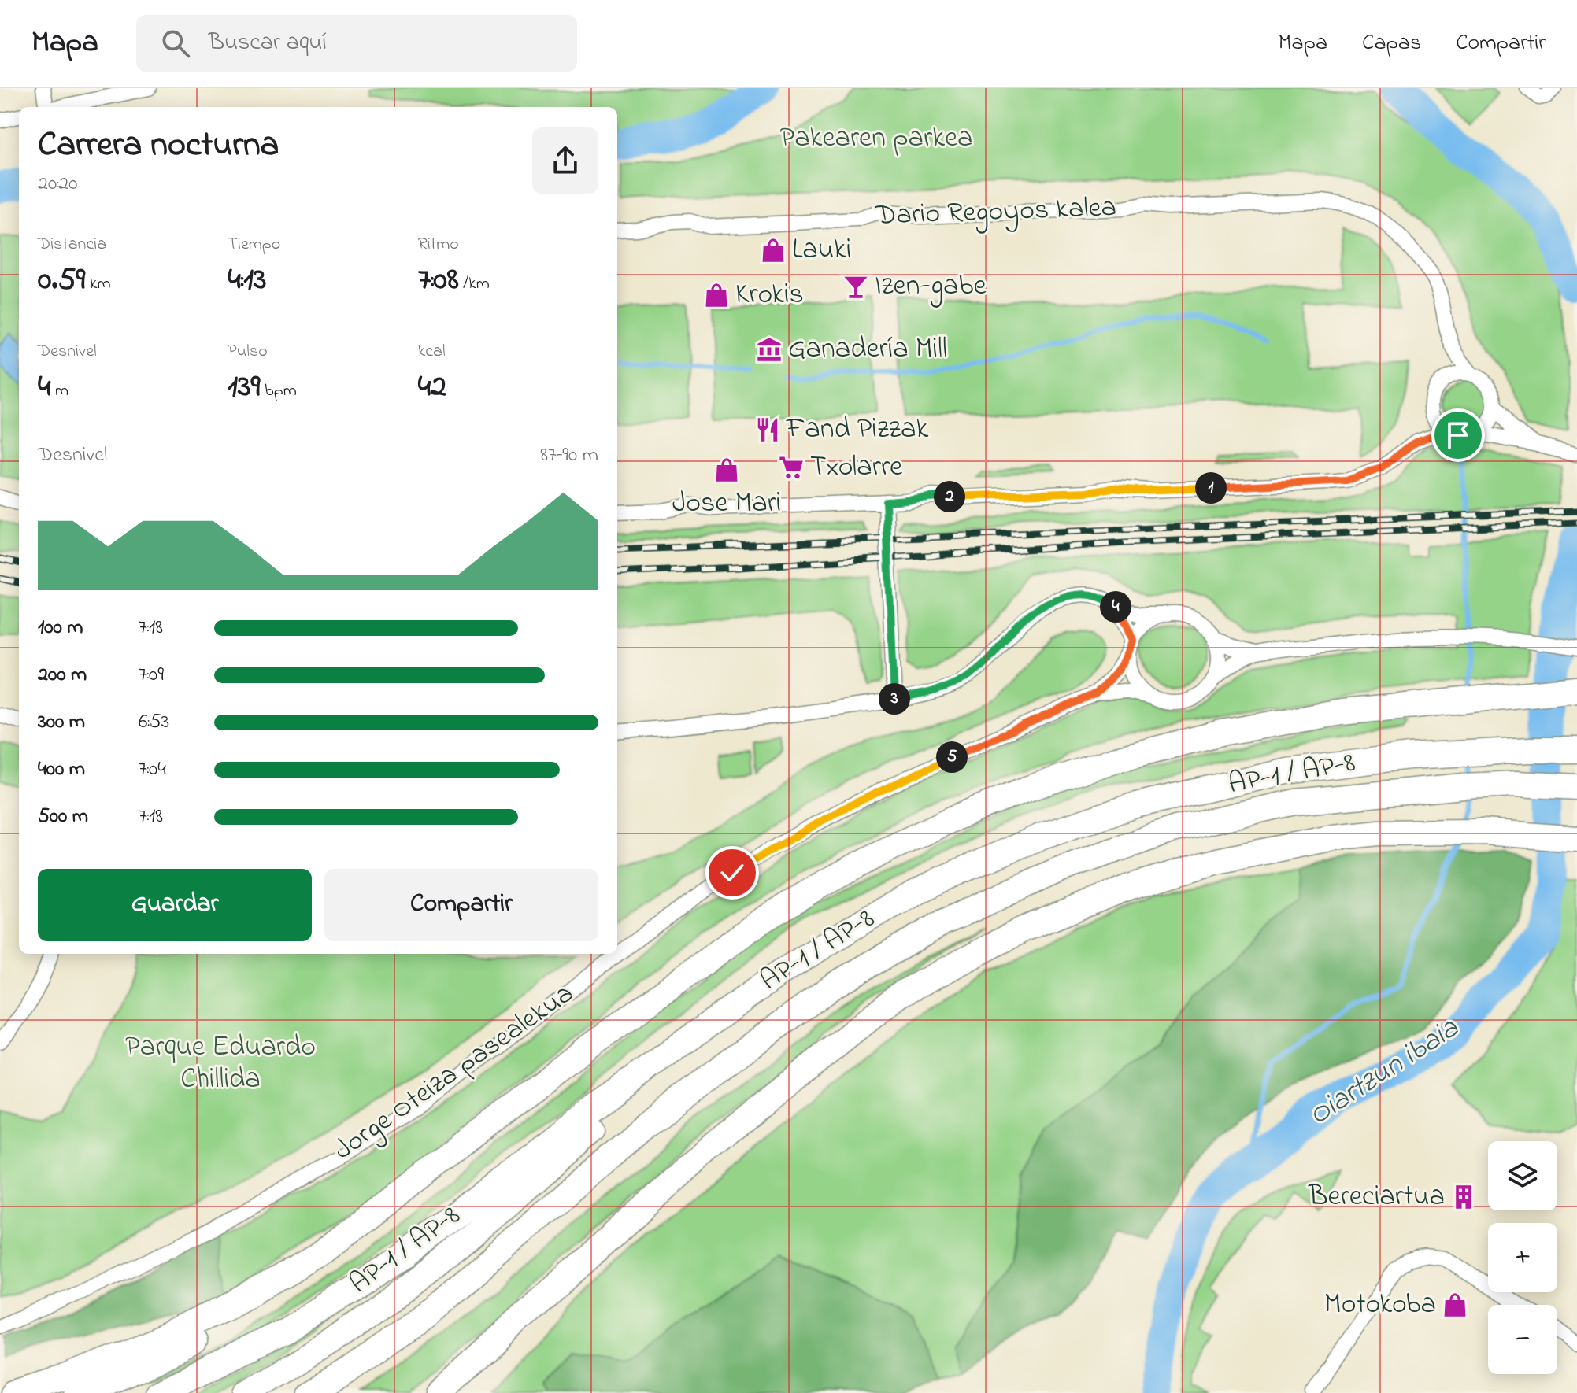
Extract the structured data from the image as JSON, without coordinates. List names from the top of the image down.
{
  "streets": {
    "highway": ["AP-1 / AP-8"],
    "street": ["Dario Regoyos kalea", "Jorge Oteiza pasealekua"]
  },
  "water": ["Oiartzun ibaia"],
  "parks": ["Pakearen parkea", "Parque Eduardo Chillida"],
  "places": {
    "shop": [
      "Lauki",
      "Krokis",
      "Jose Mari",
      "Motokoba"
    ],
    "bar": ["Izen-gabe"],
    "museum": ["Ganadería Mill"],
    "restaurant": ["Fand Pizzak"],
    "supermarket": ["Txolarre"],
    "building": ["Bereciartua"]
  },
  "page": {
    "header": "Mapa",
    "search": "Buscar aquí",
    "nav": ["Mapa", "Capas", "Compartir"],
    "heading": ["Carrera nocturna", "20:20"],
    "stats": [
      ["Distancia", "0.59 km"],
      ["Tiempo", "4:13"],
      ["Ritmo", "7:08 /km"],
      ["Desnivel", "4 m"],
      ["Pulso", "139 bpm"],
      ["kcal", "42"]
    ],
    "chart": ["Desnivel", "87–90 m"],
    "pins": [
      "1",
      "2",
      "4",
      "3",
      "5"
    ],
    "list": [
      {
        "name": "100 m",
        "note": "7:18"
      },
      {
        "name": "200 m",
        "note": "7:09"
      },
      {
        "name": "300 m",
        "note": "6:53"
      },
      {
        "name": "400 m",
        "note": "7:04"
      },
      {
        "name": "500 m",
        "note": "7:18"
      }
    ],
    "buttons": ["Guardar", "Compartir"],
    "map_buttons": ["+", "−"]
  }
}
